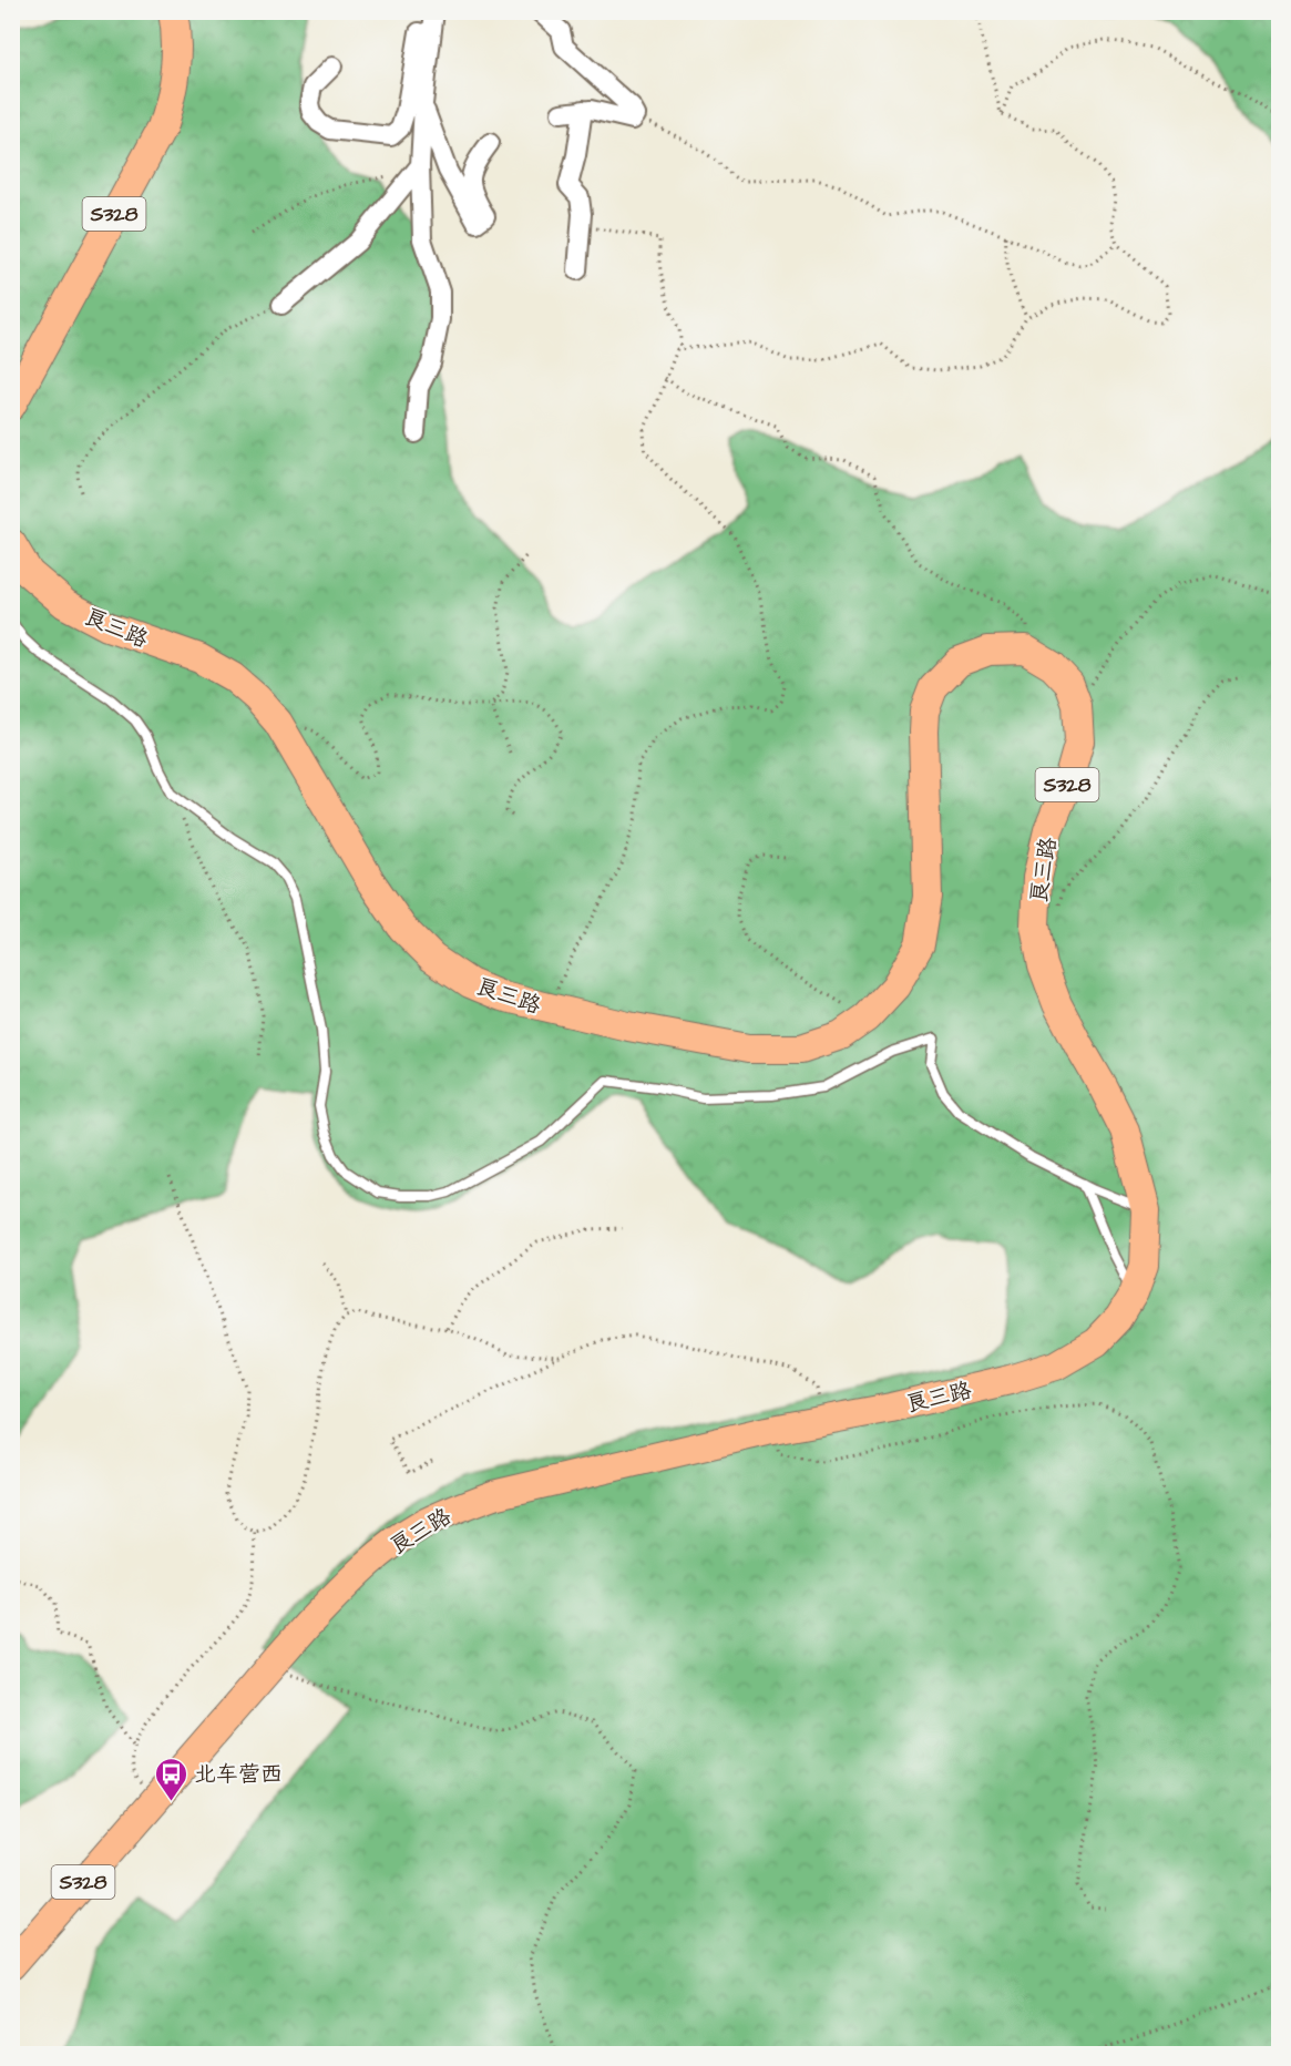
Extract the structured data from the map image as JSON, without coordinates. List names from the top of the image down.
{
  "streets": {
    "main road": ["S328", "良三路"]
  },
  "places": {
    "bus stop": ["北车营西"]
  }
}
